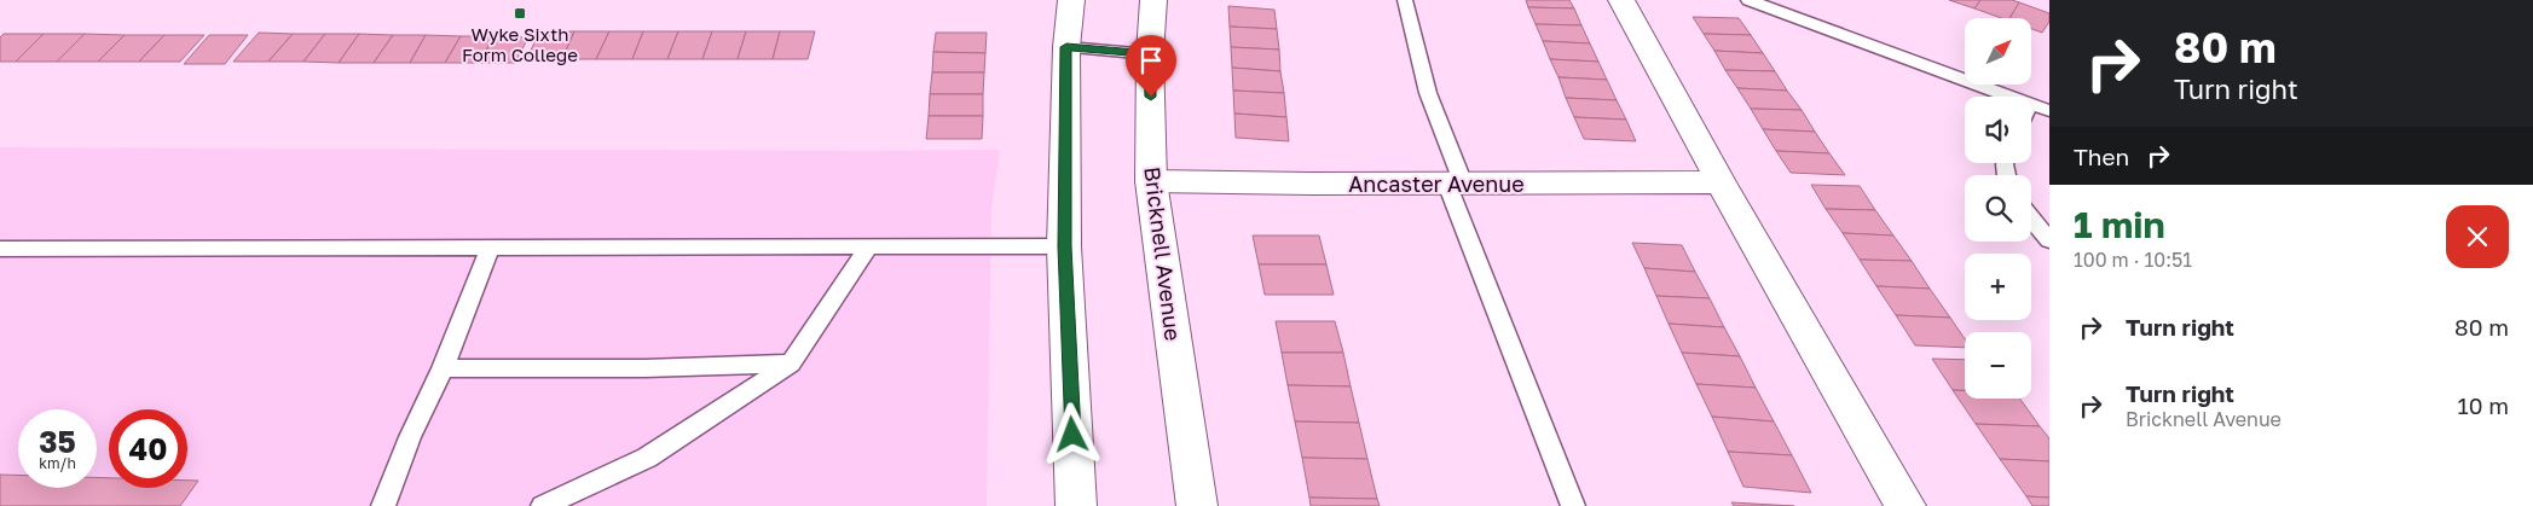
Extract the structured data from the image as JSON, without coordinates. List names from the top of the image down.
{
  "streets": {
    "street": ["Ancaster Avenue", "Bricknell Avenue"]
  },
  "crossings": [
    ["Ancaster Avenue", "Bricknell Avenue"]
  ],
  "places": {
    "transit": ["Wyke Sixth Form College"]
  },
  "north": "top right",
  "page": {
    "turn": ["80 m", "Turn right"],
    "map_buttons": ["+", "−"],
    "then": "Then",
    "heading": ["1 min", "100 m · 10:51"],
    "list": [
      {
        "name": "Turn right",
        "value": "80 m"
      },
      {
        "name": "Turn right",
        "note": "Bricknell Avenue",
        "value": "10 m"
      }
    ],
    "speed": "35 km/h",
    "limit": "40"
  }
}
